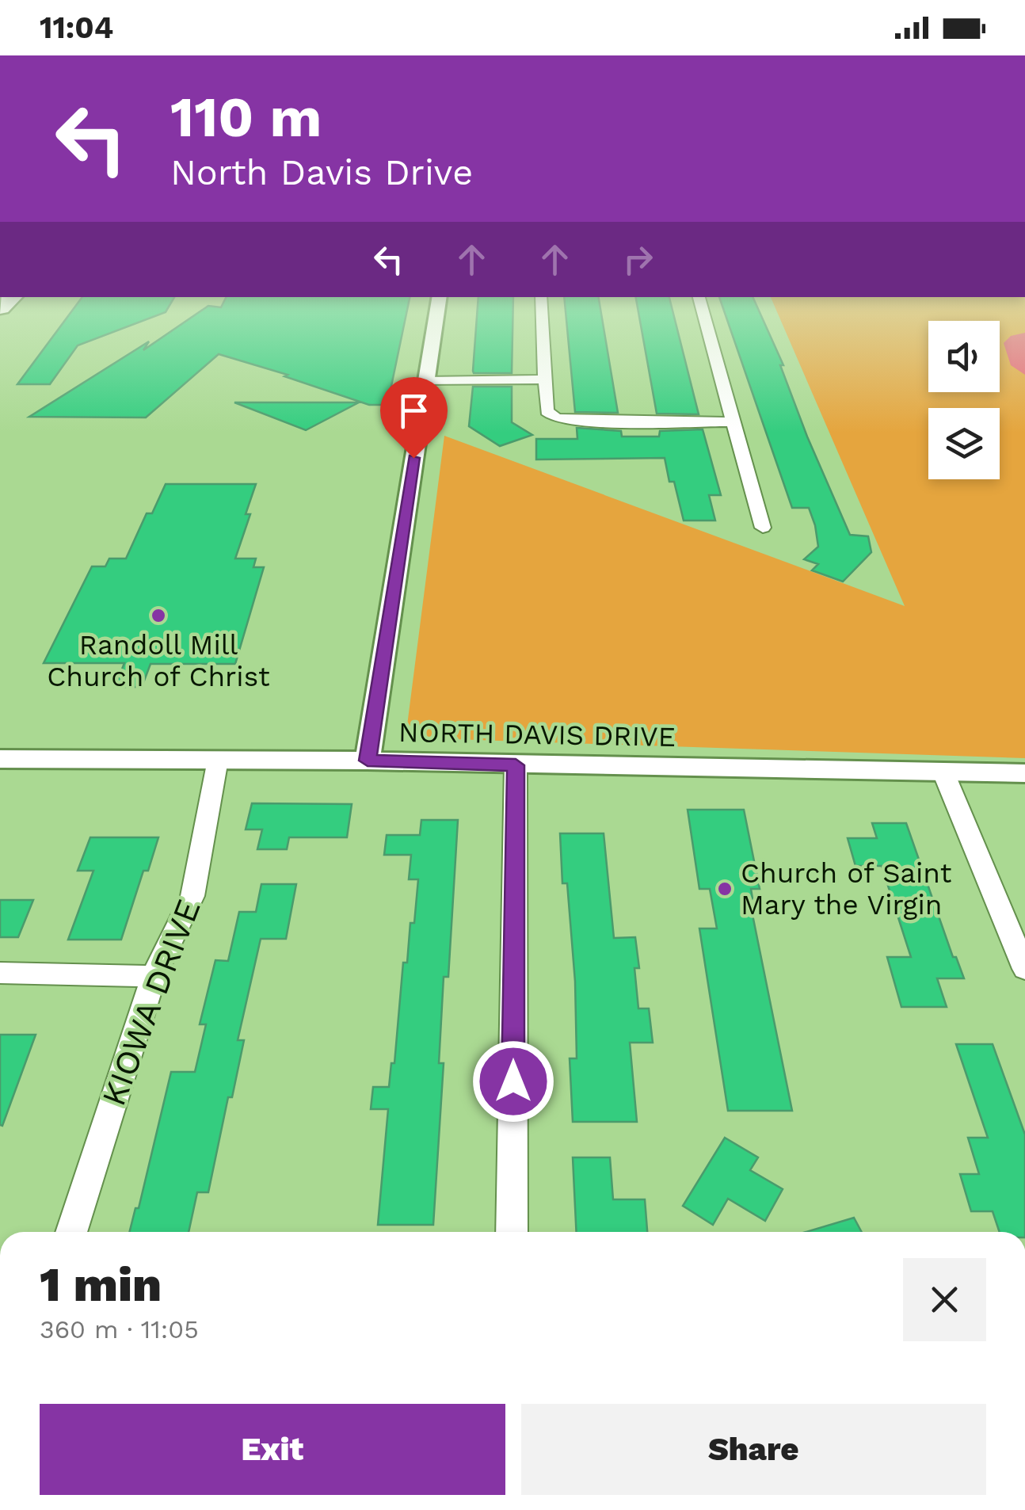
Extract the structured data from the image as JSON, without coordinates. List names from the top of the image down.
{
  "streets": {
    "street": ["NORTH DAVIS DRIVE", "KIOWA DRIVE"]
  },
  "crossings": [
    ["NORTH DAVIS DRIVE", "KIOWA DRIVE"]
  ],
  "places": ["Randoll Mill Church of Christ", "Church of Saint Mary the Virgin"],
  "page": {
    "status": "11:04",
    "turn": ["110 m", "North Davis Drive"],
    "heading": ["1 min", "360 m · 11:05"],
    "buttons": ["Exit", "Share"]
  }
}
